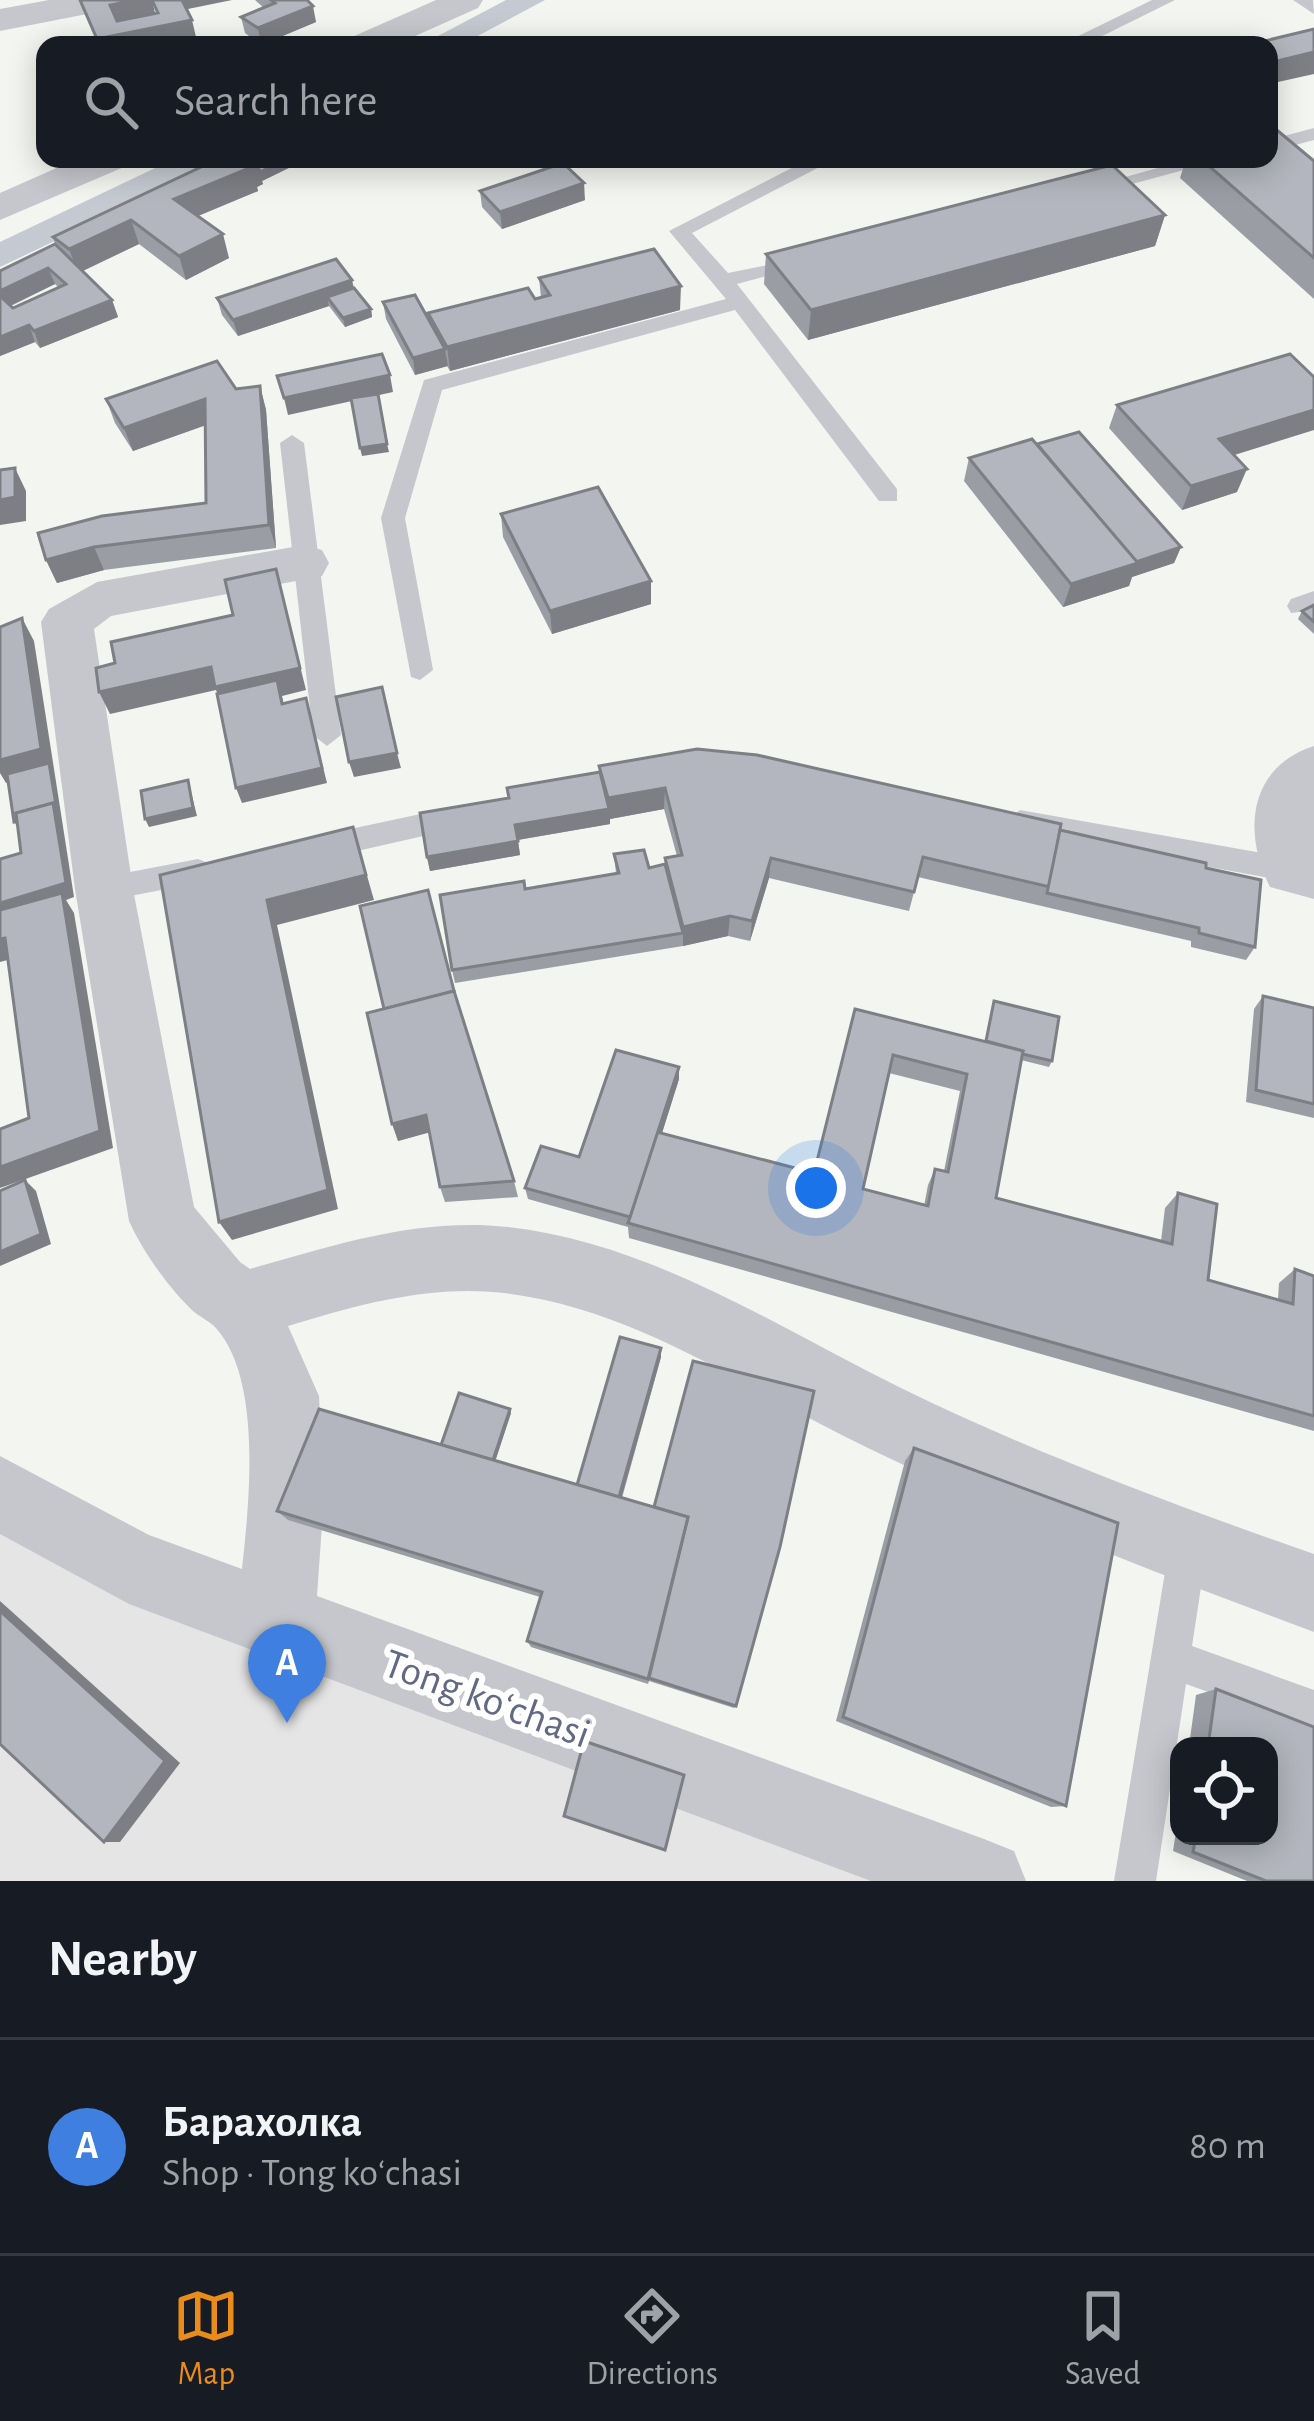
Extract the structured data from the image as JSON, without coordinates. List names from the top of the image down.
{
  "streets": {
    "street": ["Tong koʻchasi"]
  },
  "page": {
    "search": "Search here",
    "pins": "A",
    "heading": "Nearby",
    "list": [
      {
        "mark": "A",
        "name": "Барахолка",
        "note": "Shop · Tong koʻchasi",
        "value": "80 m"
      }
    ],
    "nav": ["Map", "Directions", "Saved"]
  }
}
